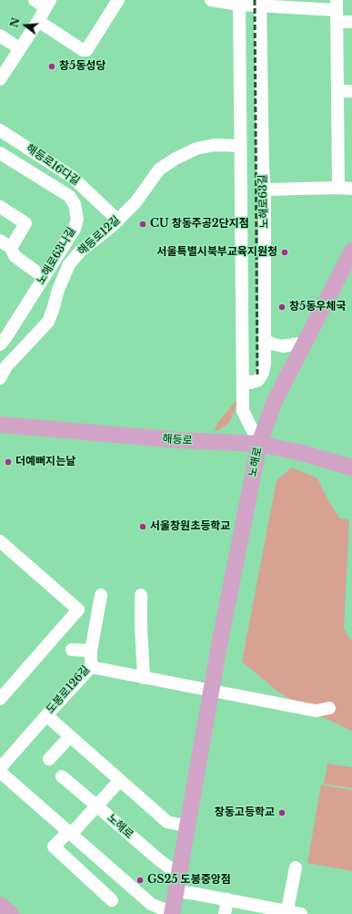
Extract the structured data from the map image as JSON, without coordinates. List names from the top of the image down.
{
  "streets": {
    "main road": ["해등로", "노해로"],
    "street": [
      "해등로16다길",
      "노해로63길",
      "해등로12길",
      "노해로63나길",
      "도봉로126길"
    ]
  },
  "crossings": [
    ["해등로16다길", "해등로12길"],
    ["노해로63길", "해등로12길"],
    ["노해로63길", "해등로"],
    ["노해로63길", "노해로"],
    ["해등로", "노해로"]
  ],
  "places": [
    "창5동성당",
    "CU 창동주공2단지점",
    "서울특별시북부교육지원청",
    "창5동우체국",
    "더예뻐지는날",
    "서울창원초등학교",
    "창동고등학교",
    "GS25 도봉중앙점"
  ],
  "north": "left"
}
